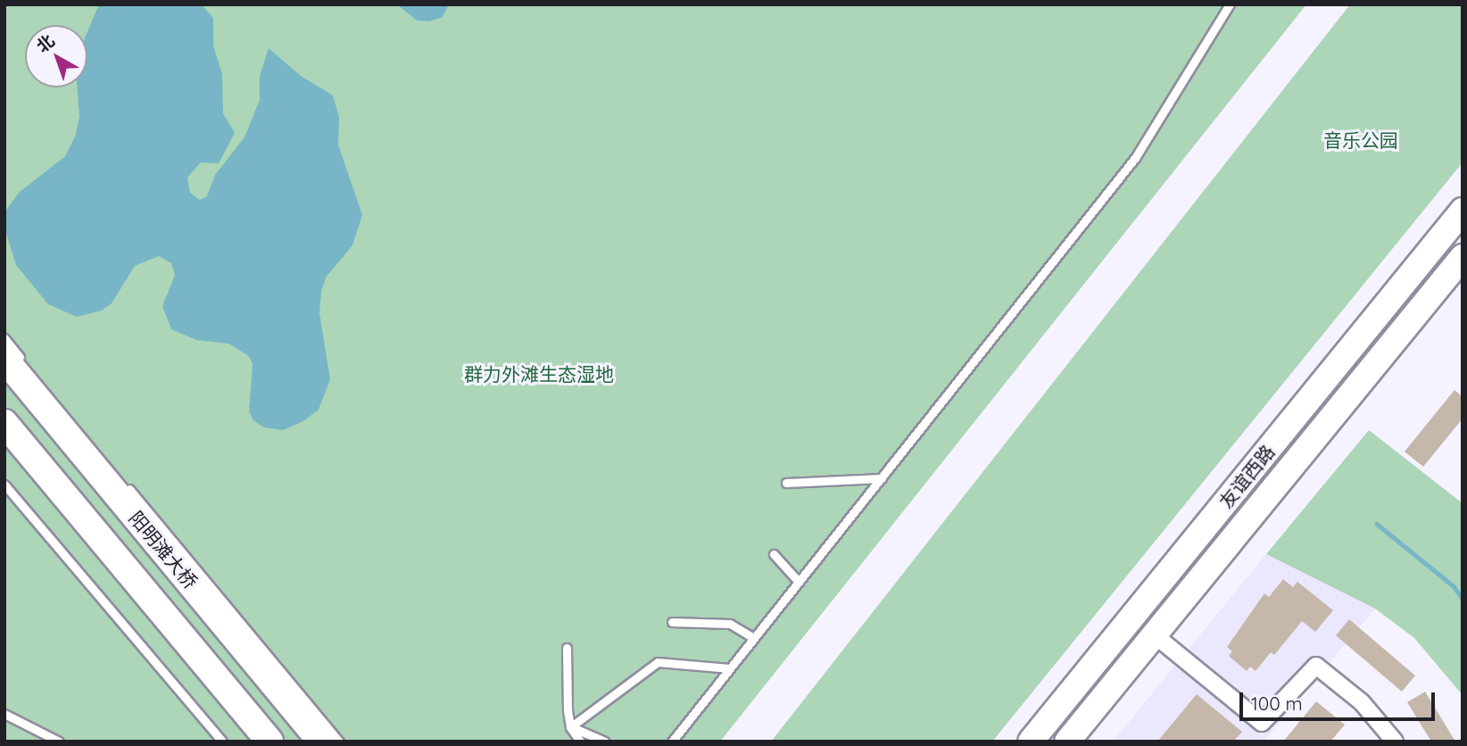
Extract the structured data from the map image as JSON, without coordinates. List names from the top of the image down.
{
  "streets": {
    "highway": ["阳明滩大桥"],
    "main road": ["友谊西路"]
  },
  "parks": ["音乐公园", "群力外滩生态湿地"],
  "scale_bar": "100 m",
  "north": "top left"
}
